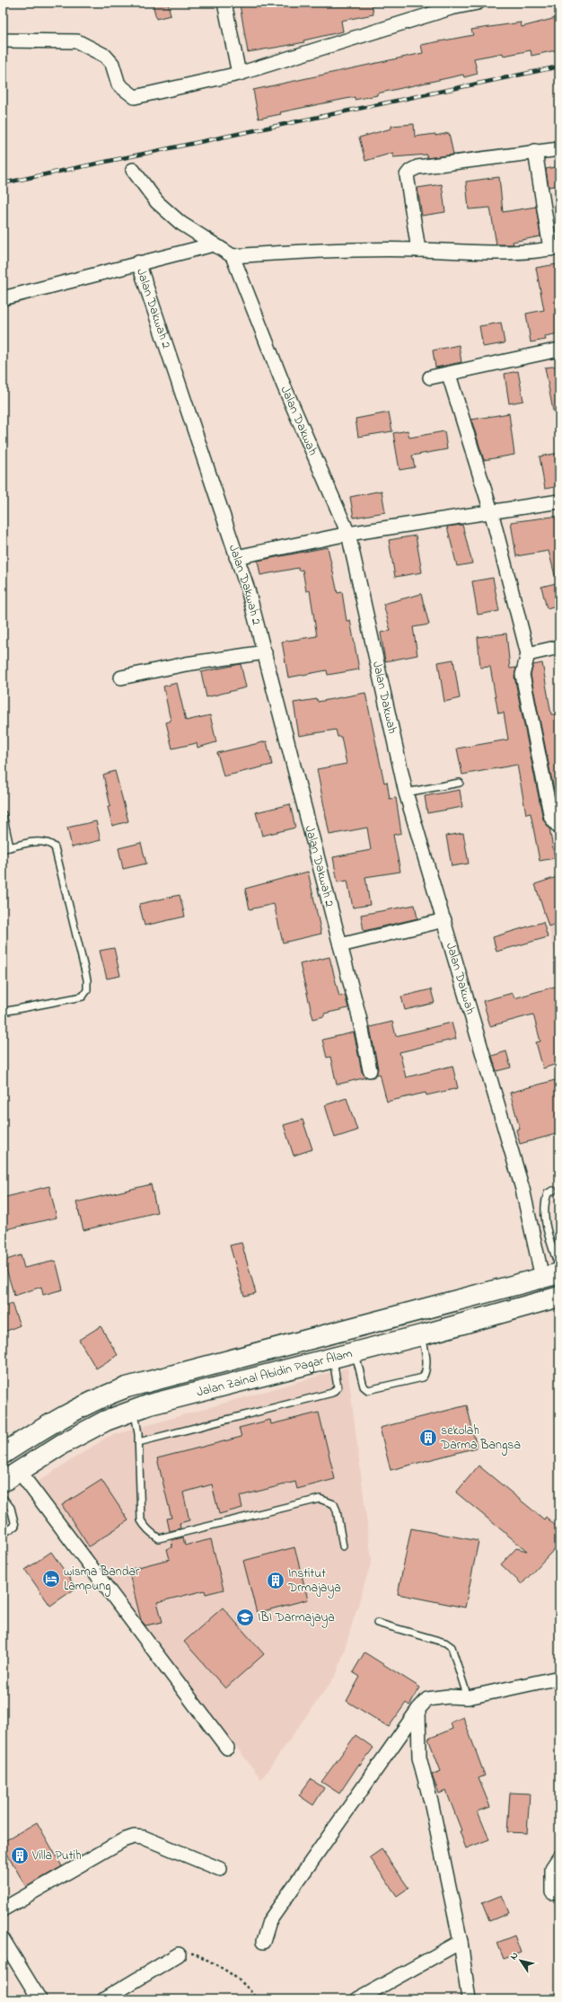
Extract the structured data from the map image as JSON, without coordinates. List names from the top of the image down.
{
  "streets": {
    "highway": ["Jalan Zainal Abidin Pagar Alam"],
    "street": ["Jalan Dakwah 2", "Jalan Dakwah"]
  },
  "crossings": [
    ["Jalan Dakwah", "Jalan Zainal Abidin Pagar Alam"]
  ],
  "places": {
    "building": ["sekolah Darma Bangsa", "Institut Drmajaya", "Villa Putih"],
    "hotel": ["wisma Bandar Lampung"],
    "school or university": ["IBI Darmajaya"]
  },
  "north": "top left"
}
